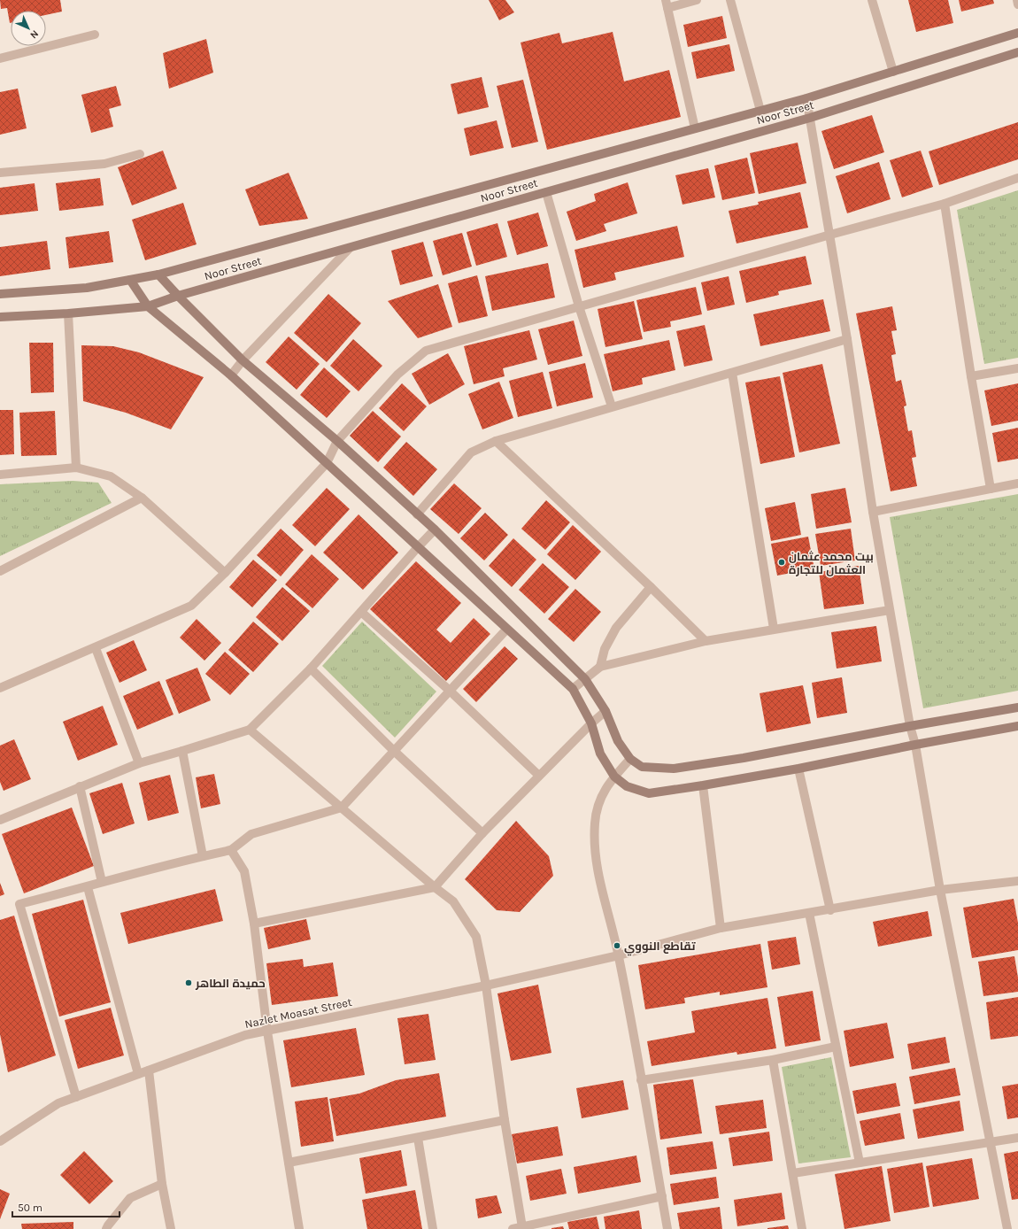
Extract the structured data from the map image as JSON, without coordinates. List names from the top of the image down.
{
  "streets": {
    "street": ["Noor Street", "Nazlet Moasat Street"]
  },
  "places": ["بيت محمد عثمان العثمان للتجارة", "تقاطع النووي", "حميدة الطاهر"],
  "scale_bar": "50 m",
  "north": "bottom right"
}
